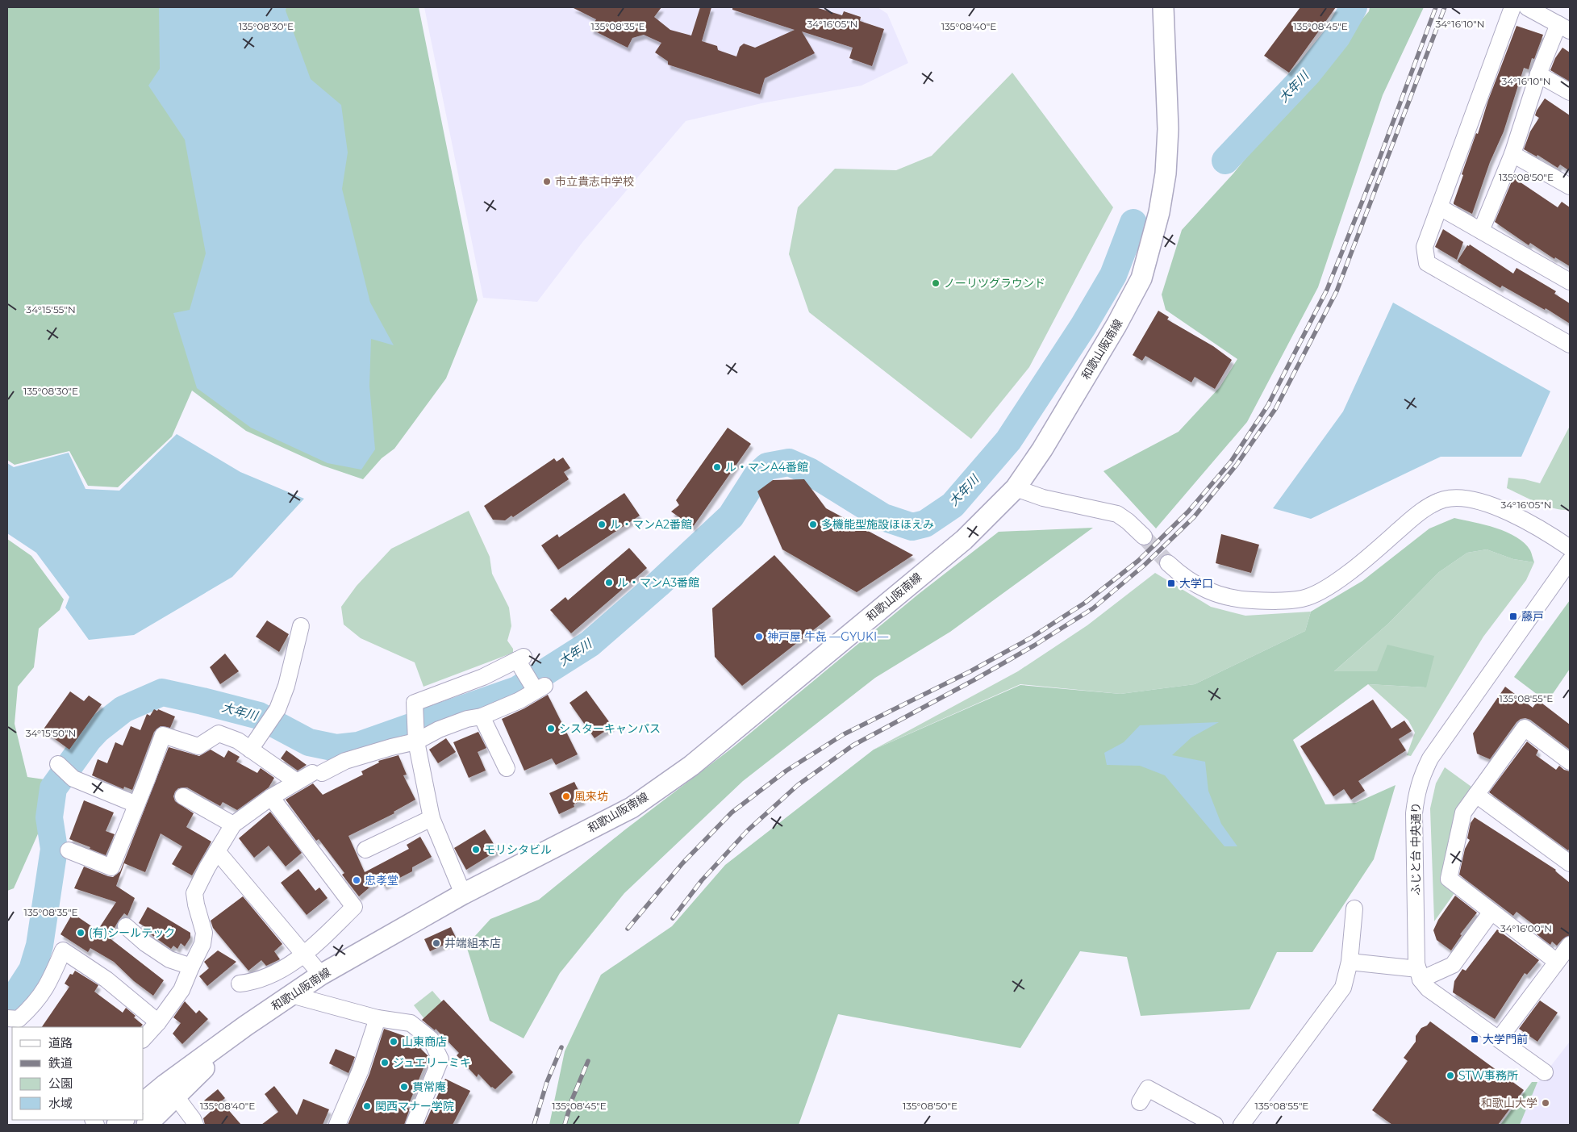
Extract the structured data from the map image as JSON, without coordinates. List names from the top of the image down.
{
  "streets": {
    "main road": ["和歌山阪南線"],
    "street": ["ふじと台 中央通り"]
  },
  "water": ["大年川"],
  "places": {
    "other": [
      "市立貴志中学校",
      "ノーリツグラウンド",
      "ル・マンA4番館",
      "ル・マンA2番館",
      "多機能型施設ほほえみ",
      "ル・マンA3番館",
      "神戸屋 牛㐂 ―GYUKI―",
      "シスターキャンパス",
      "風来坊",
      "モリシタビル",
      "忠孝堂",
      "(有)シールテック",
      "井端組本店",
      "山東商店",
      "ジュエリーミキ",
      "STW事務所",
      "貫常庵",
      "和歌山大学",
      "関西マナー学院"
    ],
    "transit": ["大学口", "藤戸", "大学門前"]
  },
  "legend": [
    "道路",
    "鉄道",
    "公園",
    "水域"
  ],
  "coordinates": [
    "34°16'05\"N",
    "34°16'10\"N",
    "135°08'30\"E",
    "135°08'40\"E",
    "135°08'45\"E",
    "135°08'35\"E",
    "135°08'50\"E",
    "34°15'55\"N",
    "135°08'55\"E",
    "34°15'50\"N",
    "34°16'00\"N"
  ]
}
